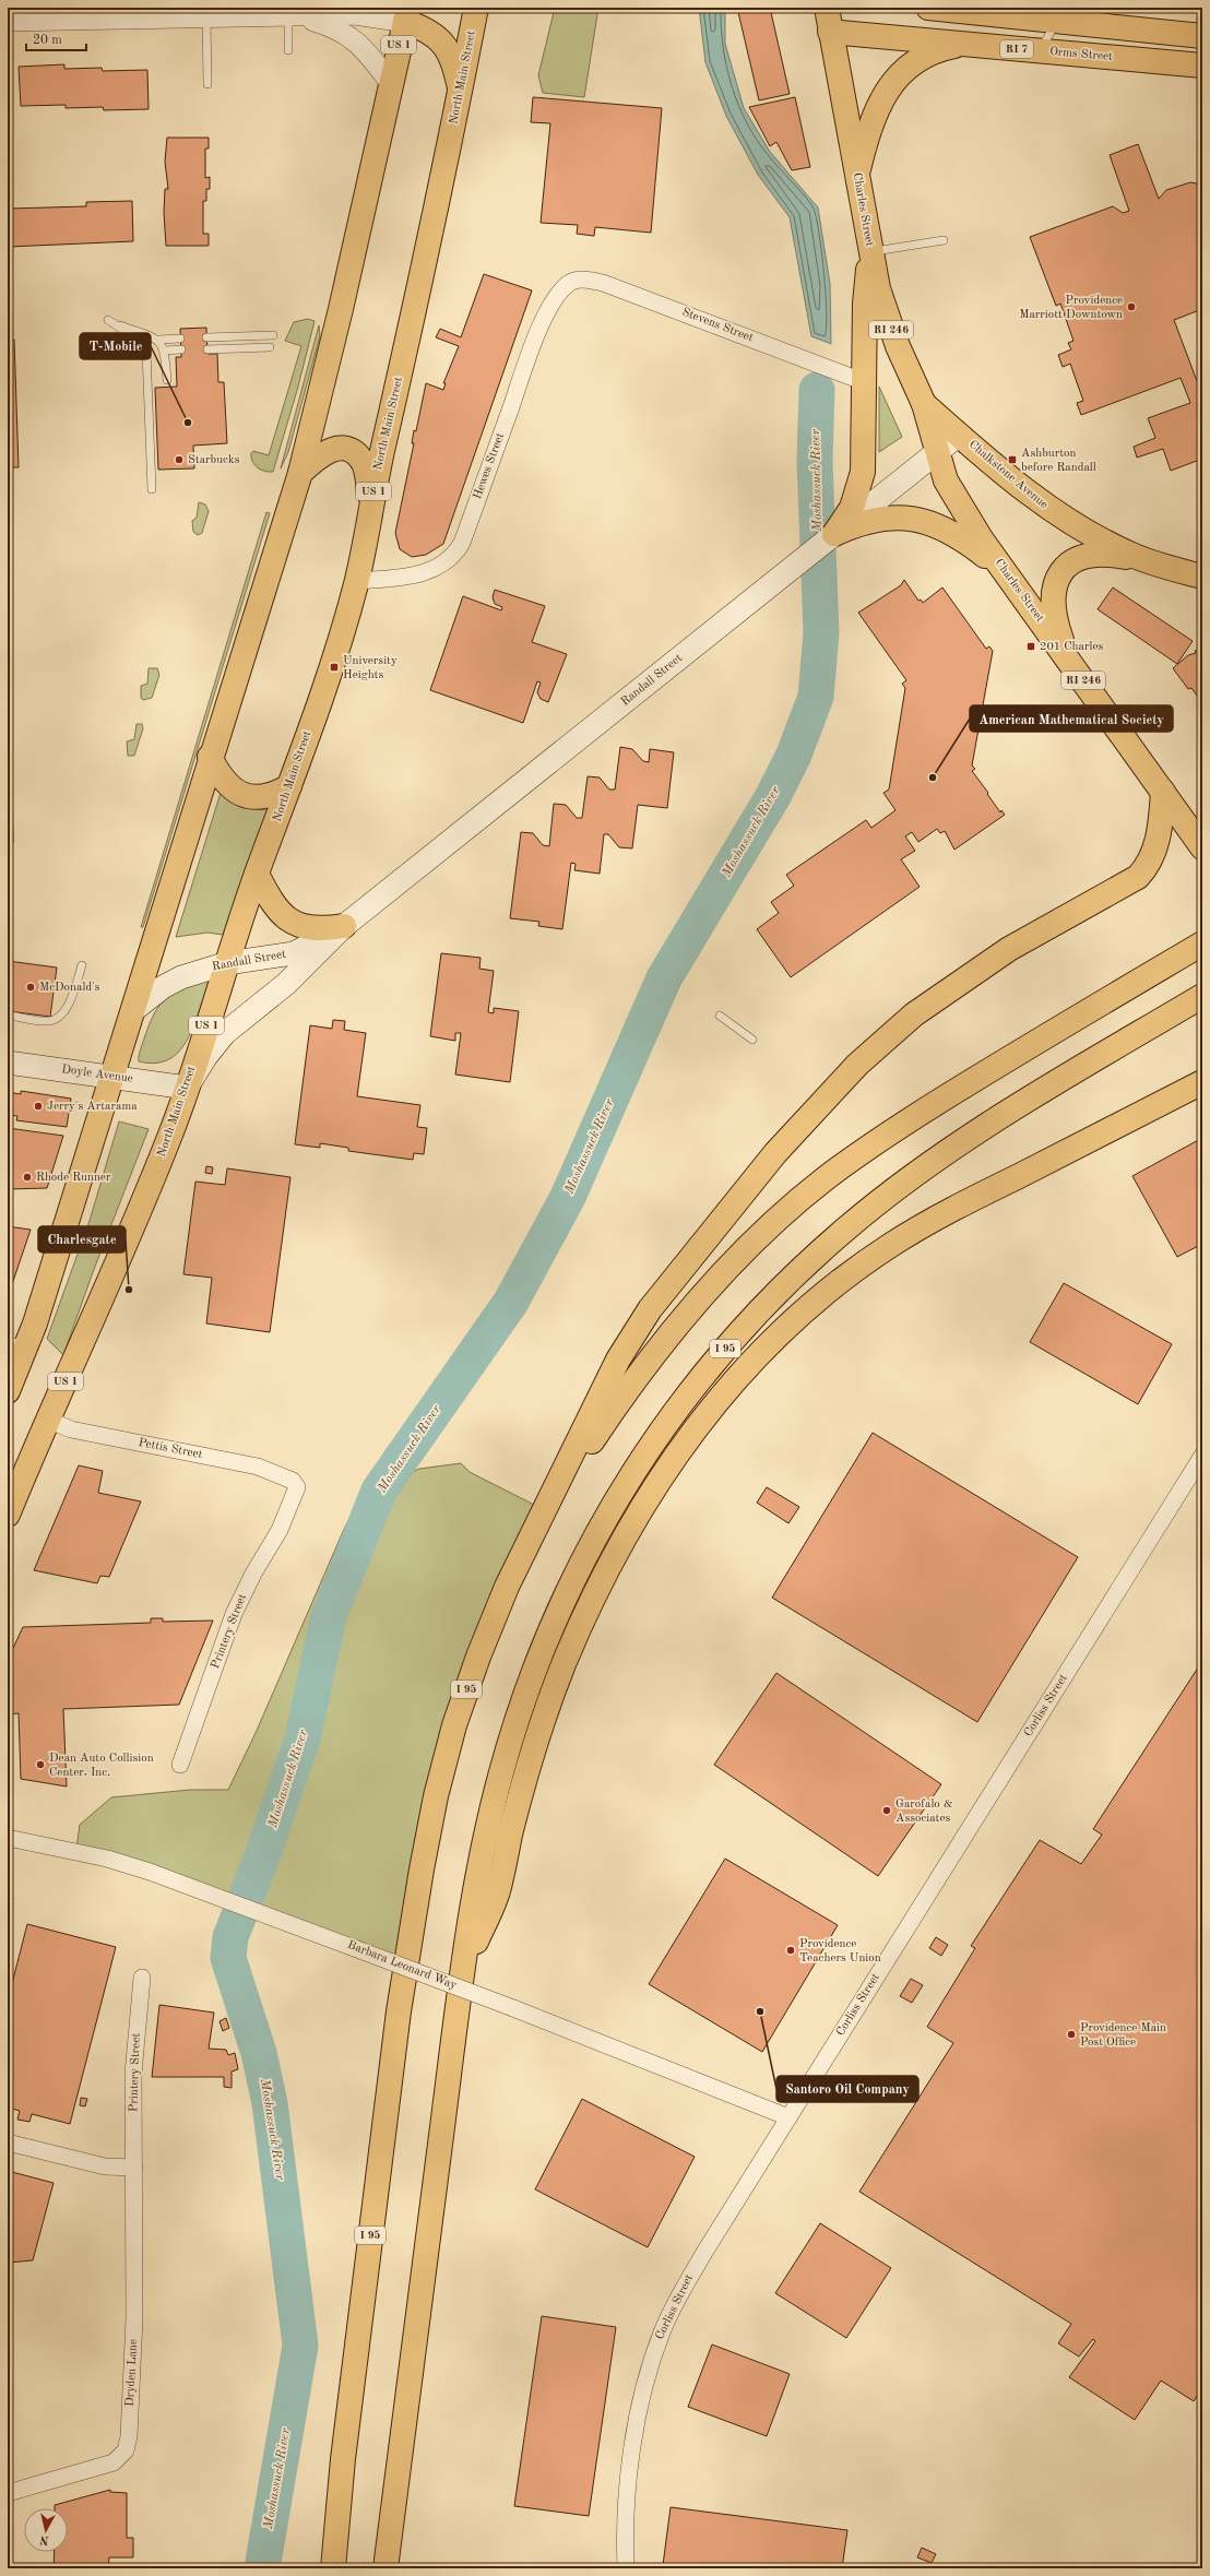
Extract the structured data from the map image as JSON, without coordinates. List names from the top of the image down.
{
  "streets": {
    "main road": [
      "US 1",
      "RI 7",
      "Orms Street",
      "North Main Street",
      "Charles Street",
      "RI 246",
      "Chalkstone Avenue",
      "Randall Street",
      "Doyle Avenue",
      "I 95"
    ],
    "street": [
      "Stevens Street",
      "Hewes Street",
      "Pettis Street",
      "Printery Street",
      "Corliss Street",
      "Barbara Leonard Way",
      "Dryden Lane"
    ]
  },
  "crossings": [
    ["US 1", "Randall Street"],
    ["US 1", "Doyle Avenue"],
    ["Orms Street", "Charles Street"],
    ["North Main Street", "Hewes Street"],
    ["North Main Street", "Randall Street"],
    ["North Main Street", "Doyle Avenue"],
    ["North Main Street", "Pettis Street"],
    ["Charles Street", "Chalkstone Avenue"],
    ["Charles Street", "Randall Street"],
    ["Stevens Street", "Hewes Street"],
    ["Chalkstone Avenue", "Randall Street"],
    ["Randall Street", "Doyle Avenue"],
    ["Pettis Street", "Printery Street"],
    ["Printery Street", "Dryden Lane"],
    ["Corliss Street", "Barbara Leonard Way"]
  ],
  "water": ["Moshassuck River"],
  "places": {
    "other": [
      "Providence Marriott Downtown",
      "T-Mobile",
      "Starbucks",
      "American Mathematical Society",
      "McDonald's",
      "Jerry's Artarama",
      "Rhode Runner",
      "Charlesgate",
      "Dean Auto Collision Center, Inc.",
      "Garofalo & Associates",
      "Providence Teachers Union",
      "Santoro Oil Company",
      "Providence Main Post Office"
    ],
    "transit": ["Ashburton before Randall", "201 Charles", "University Heights"]
  },
  "scale_bar": "20 m",
  "north": "bottom"
}
